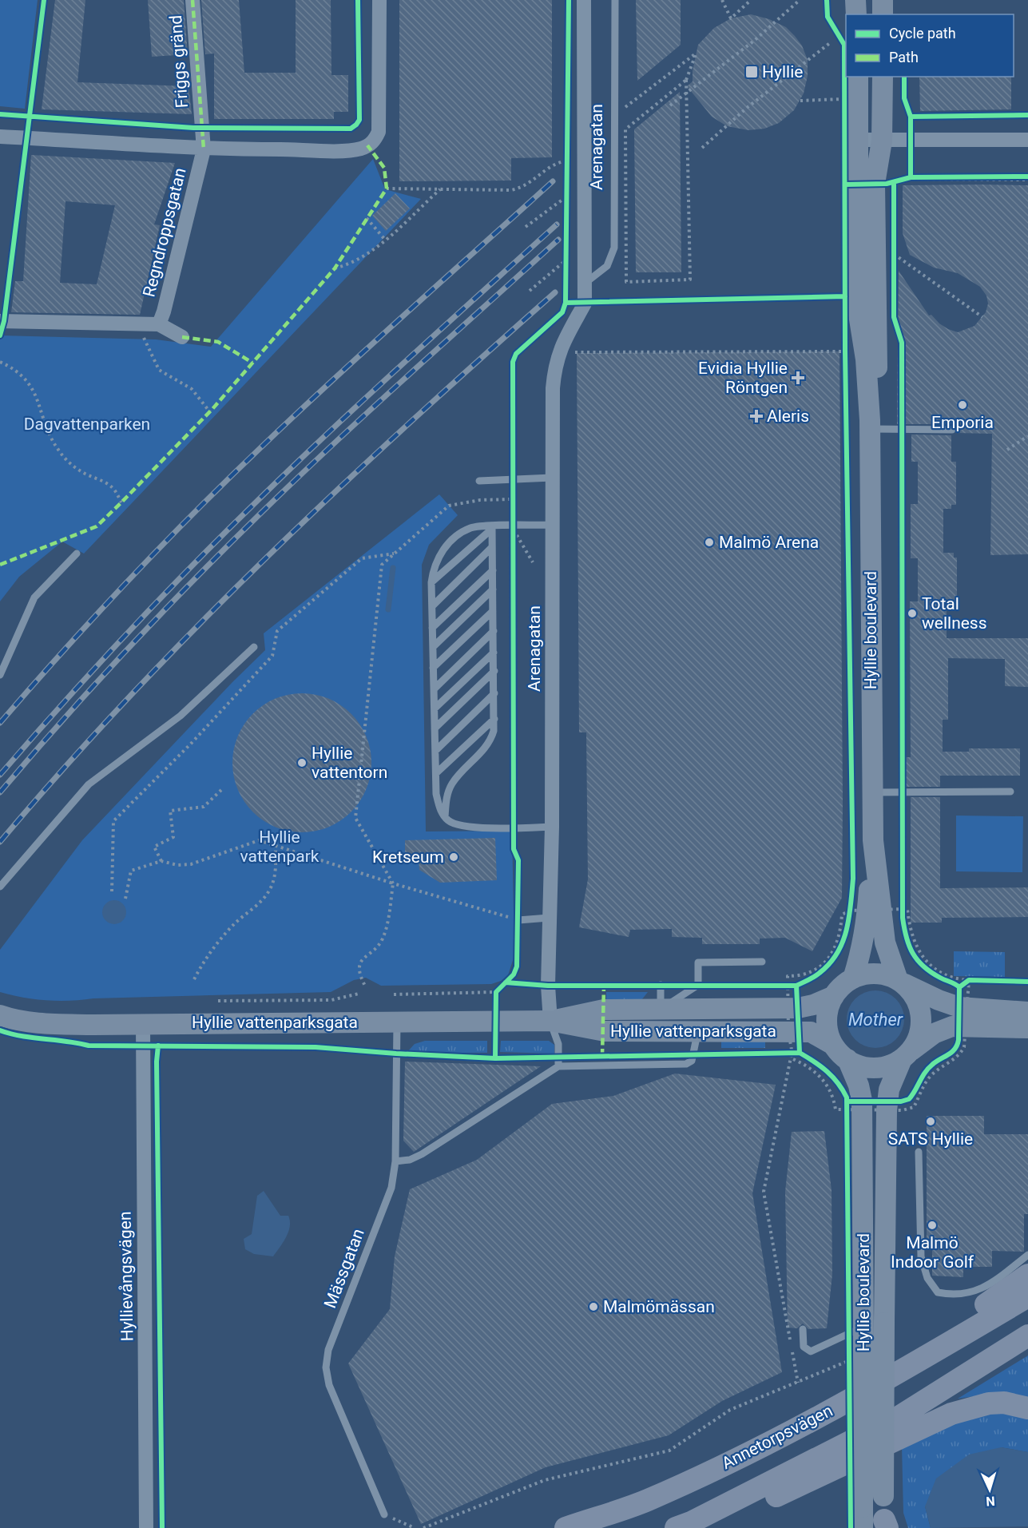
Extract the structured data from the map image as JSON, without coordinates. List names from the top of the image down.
{
  "streets": {
    "main road": ["Annetorpsvägen"],
    "street": [
      "Friggs gränd",
      "Arenagatan",
      "Regndroppsgatan",
      "Hyllie boulevard",
      "Hyllie vattenparksgata",
      "Hyllievångsvägen"
    ],
    "lane": ["Mässgatan"]
  },
  "crossings": [
    ["Friggs gränd", "Regndroppsgatan"],
    ["Arenagatan", "Hyllie vattenparksgata"],
    ["Hyllie boulevard", "Hyllie vattenparksgata"],
    ["Hyllie vattenparksgata", "Mässgatan"],
    ["Hyllie vattenparksgata", "Hyllievångsvägen"]
  ],
  "water": ["Mother"],
  "parks": ["Dagvattenparken", "Hyllie vattenpark"],
  "places": {
    "transit": ["Hyllie"],
    "health": ["Evidia Hyllie Röntgen", "Aleris"],
    "other": [
      "Emporia",
      "Malmö Arena",
      "Total wellness",
      "Hyllie vattentorn",
      "Kretseum",
      "SATS Hyllie",
      "Malmö Indoor Golf",
      "Malmömässan"
    ]
  },
  "legend": ["Cycle path", "Path"],
  "north": "bottom"
}
